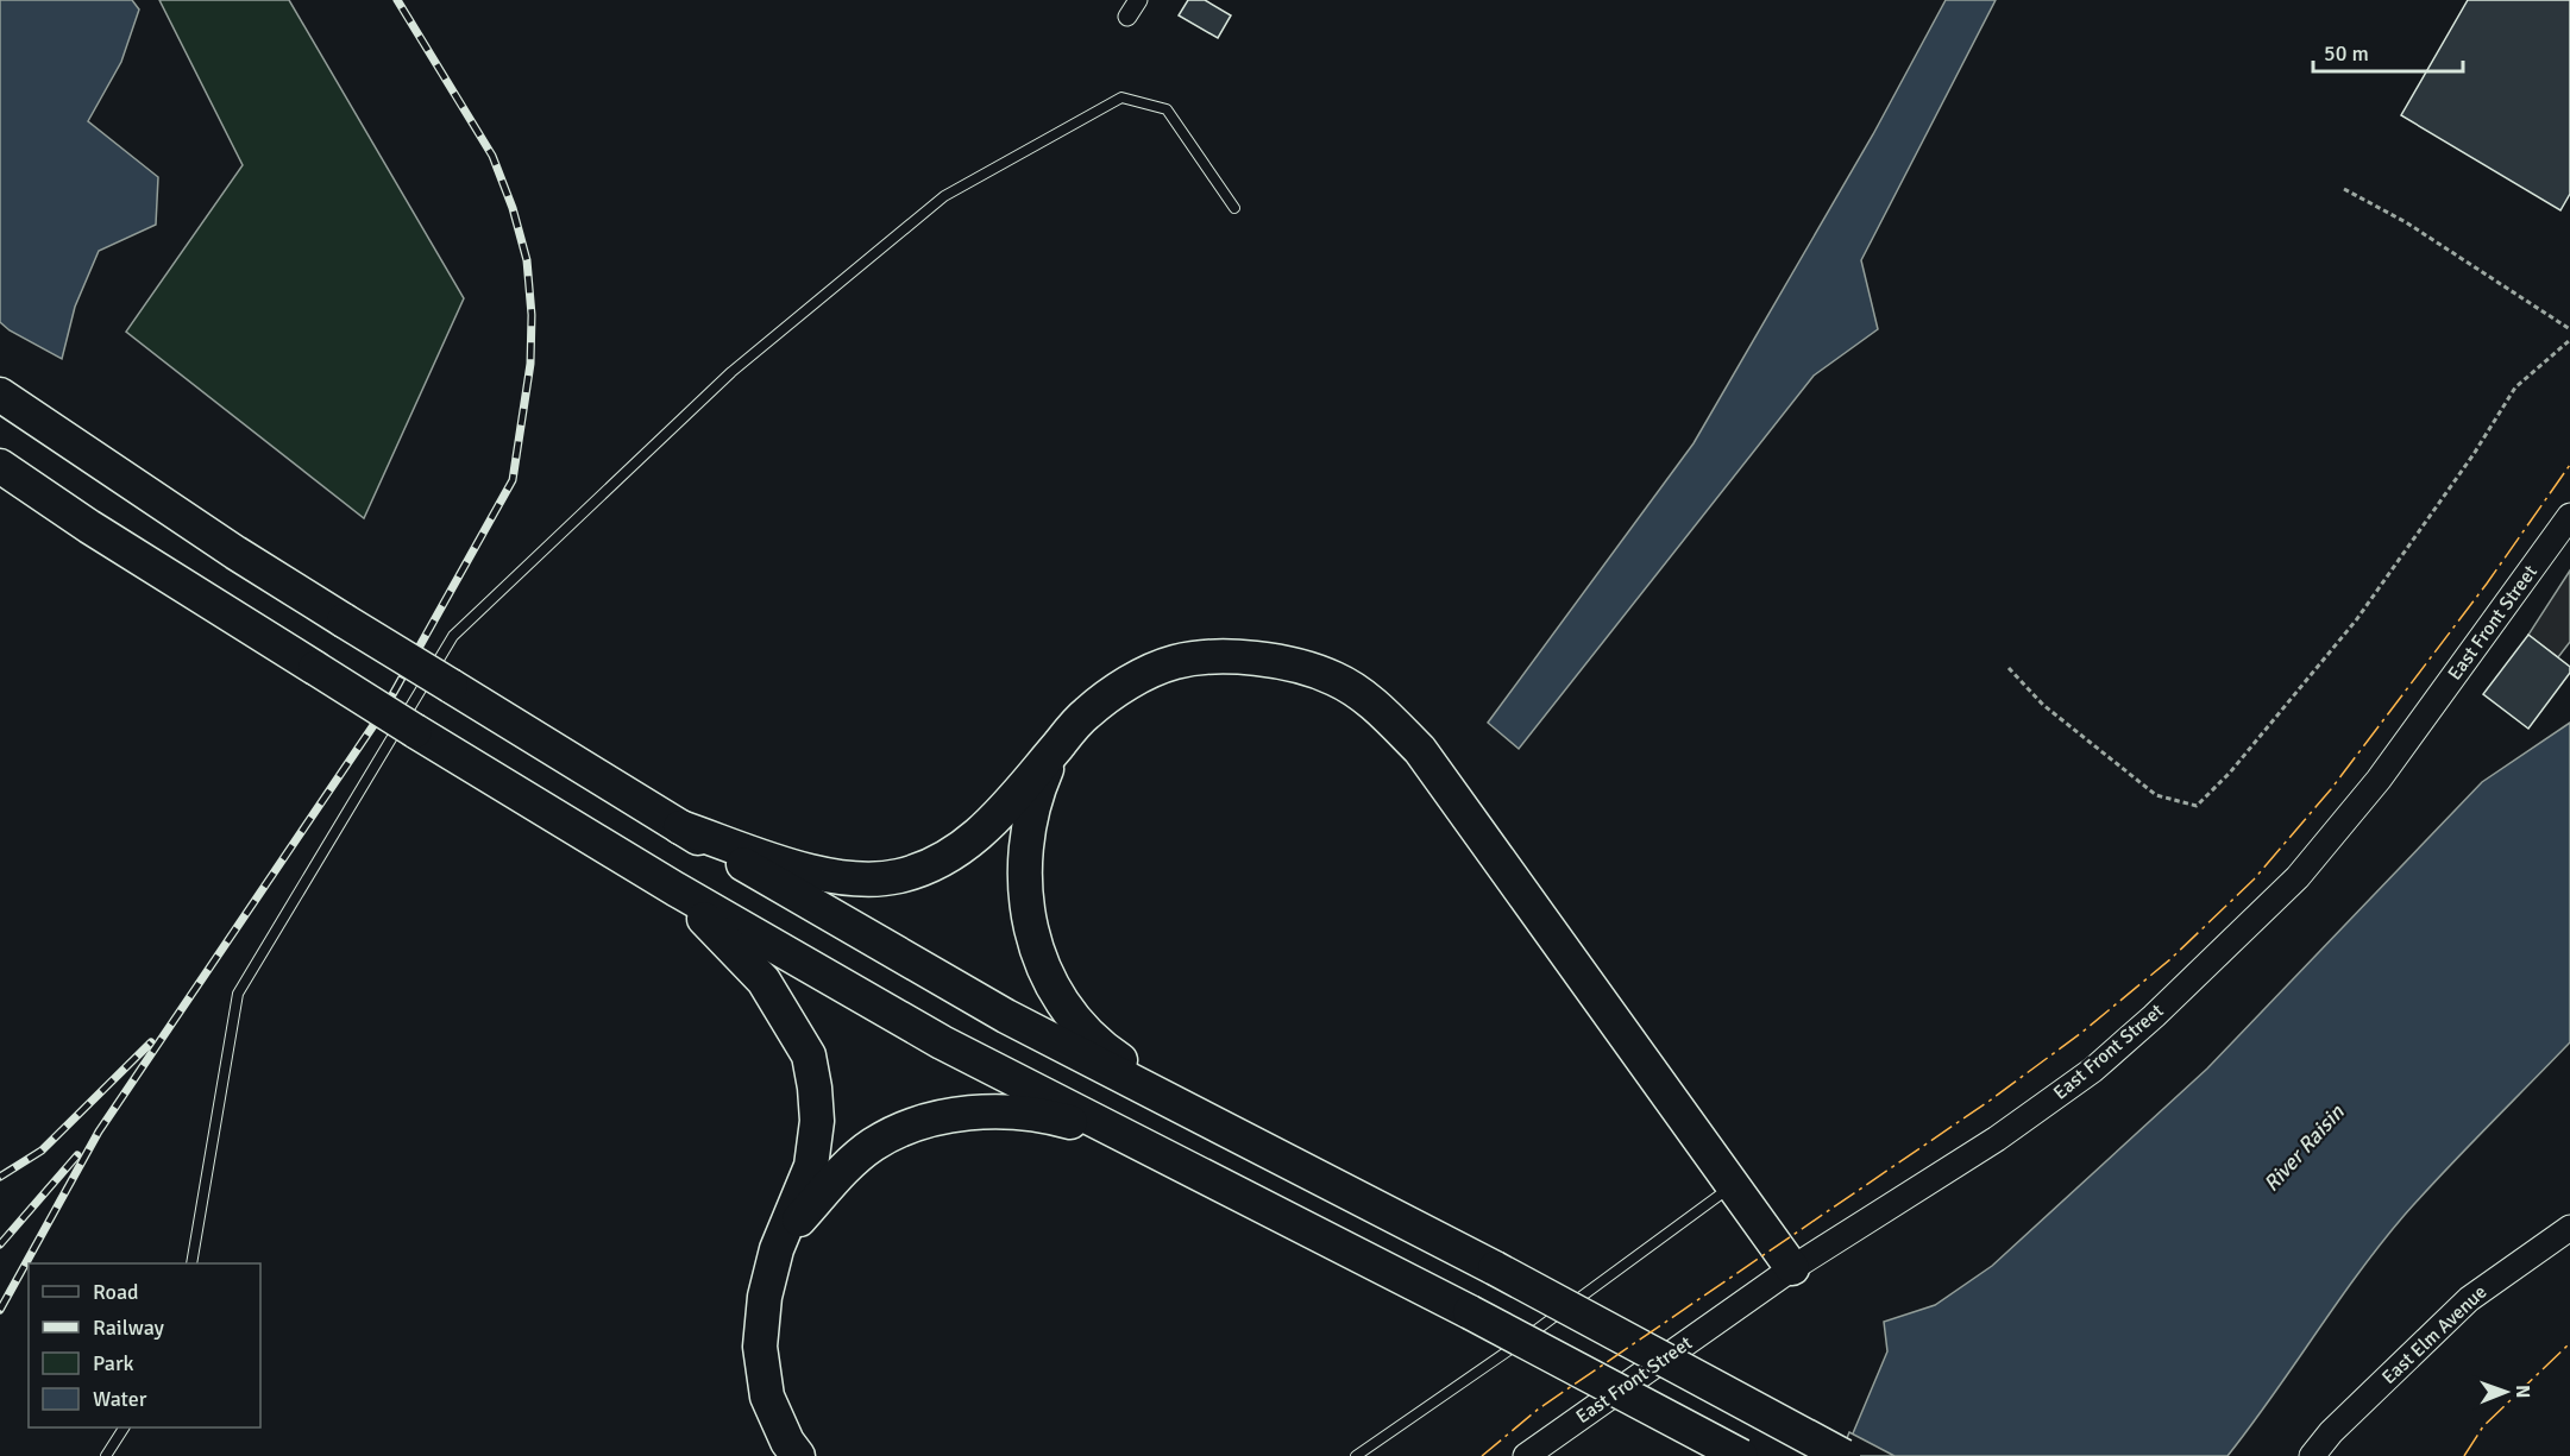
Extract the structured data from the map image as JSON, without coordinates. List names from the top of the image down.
{
  "streets": {
    "street": ["East Front Street", "East Elm Avenue"]
  },
  "water": ["River Raisin"],
  "legend": [
    "Road",
    "Railway",
    "Park",
    "Water"
  ],
  "scale_bar": "50 m",
  "north": "right"
}
